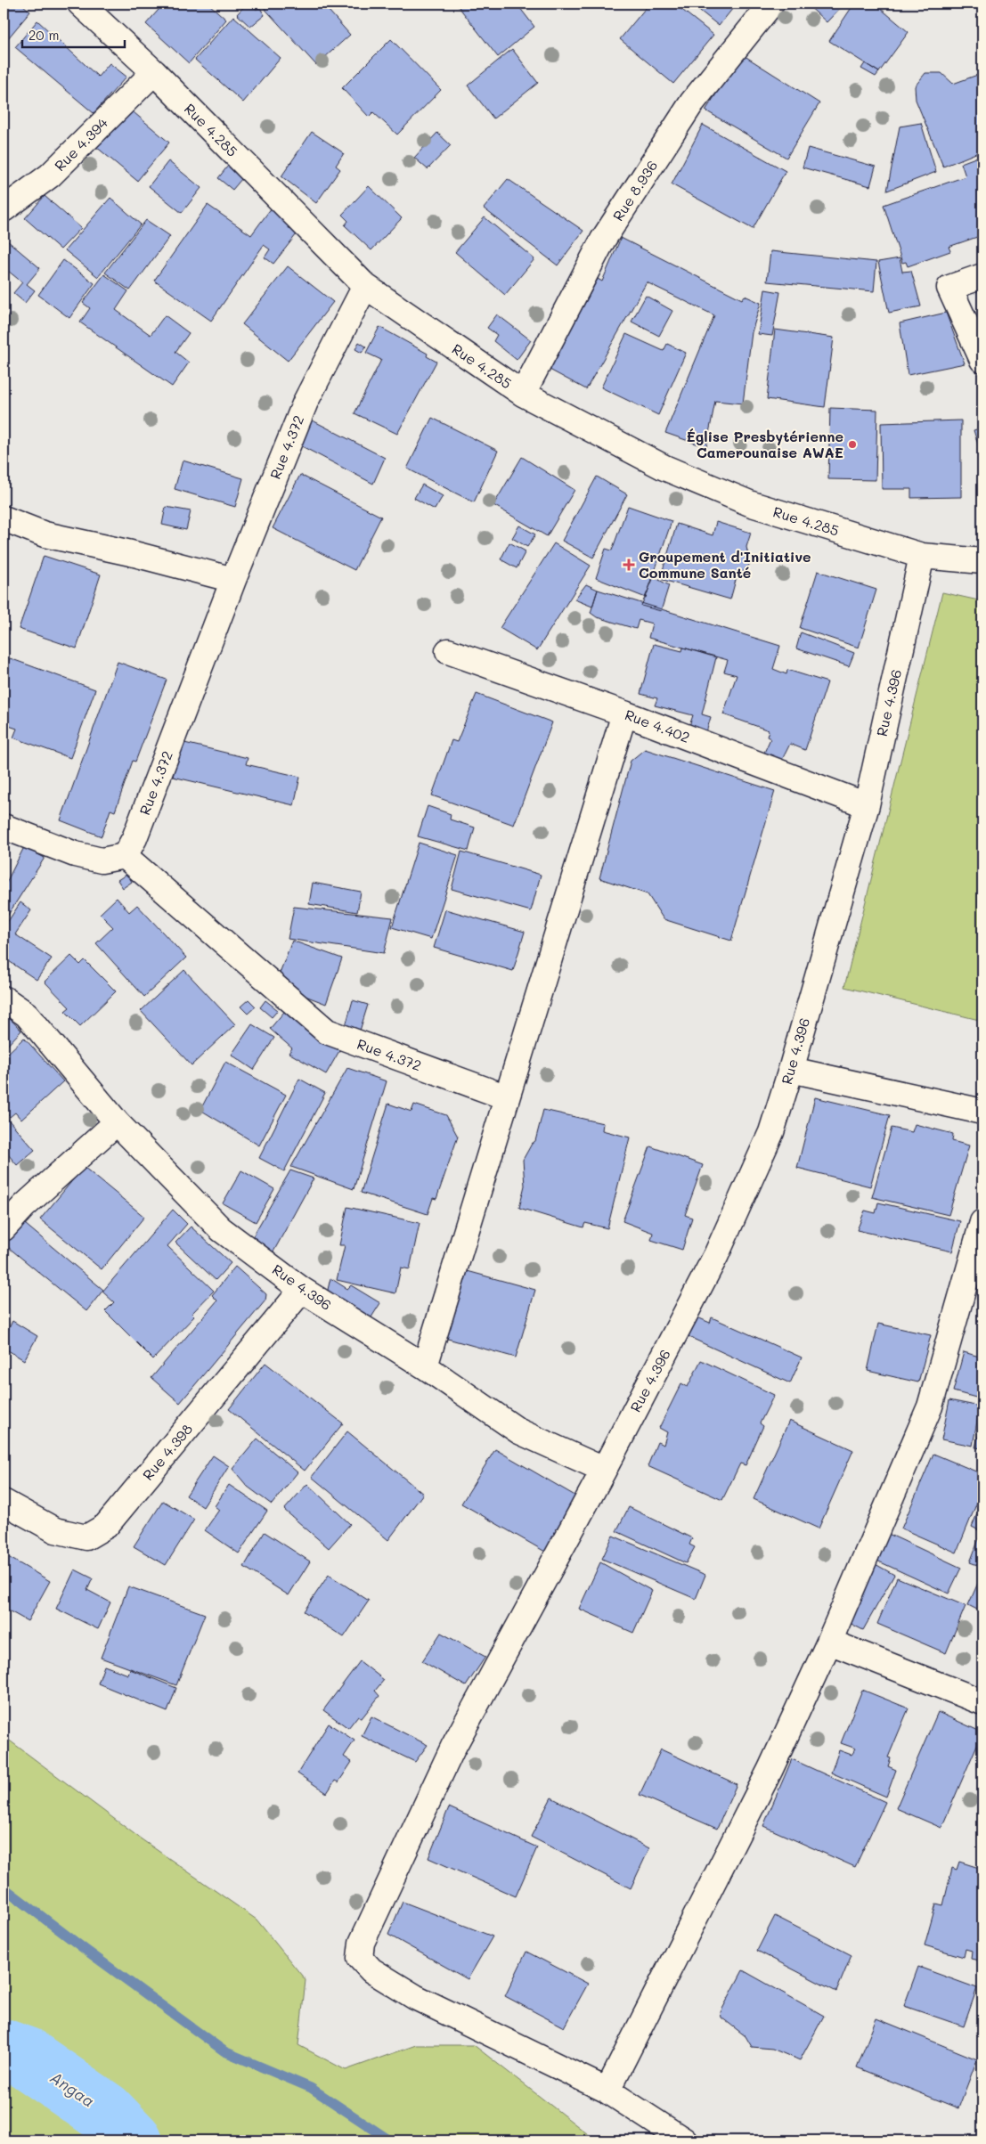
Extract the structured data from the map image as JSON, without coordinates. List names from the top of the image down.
{
  "streets": {
    "street": [
      "Rue 4.285",
      "Rue 4.394",
      "Rue 8.936",
      "Rue 4.372",
      "Rue 4.396",
      "Rue 4.402",
      "Rue 4.398"
    ]
  },
  "crossings": [
    ["Rue 4.285", "Rue 4.394"],
    ["Rue 4.285", "Rue 8.936"],
    ["Rue 4.285", "Rue 4.372"],
    ["Rue 4.285", "Rue 4.396"],
    ["Rue 4.396", "Rue 4.402"],
    ["Rue 4.396", "Rue 4.398"]
  ],
  "water": ["Angaa"],
  "places": {
    "other": ["Église Presbytérienne Camerounaise AWAE"],
    "health": ["Groupement d'Initiative Commune Santé"]
  },
  "scale_bar": "20 m"
}
